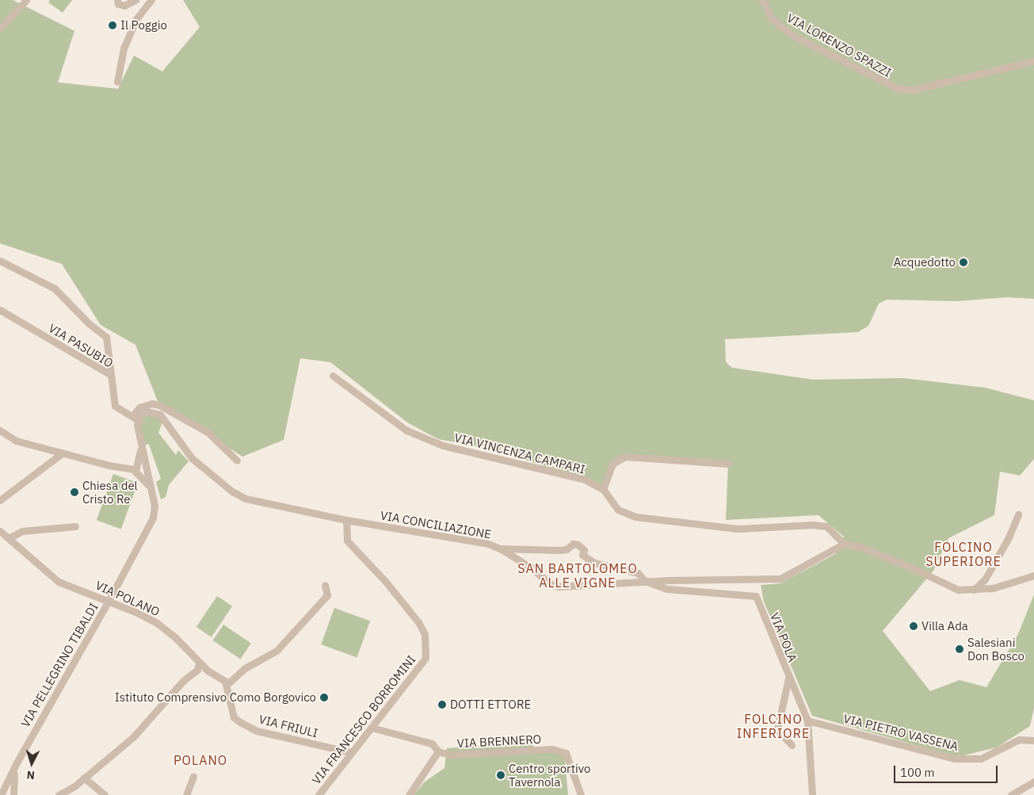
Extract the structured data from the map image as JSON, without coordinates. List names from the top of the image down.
{
  "streets": {
    "street": [
      "VIA LORENZO SPAZZI",
      "VIA PASUBIO",
      "VIA VINCENZA CAMPARI",
      "VIA CONCILIAZIONE",
      "VIA POLANO",
      "VIA POLA",
      "VIA PELLEGRINO TIBALDI",
      "VIA FRANCESCO BORROMINI",
      "VIA FRIULI",
      "VIA PIETRO VASSENA",
      "VIA BRENNERO"
    ]
  },
  "crossings": [
    ["VIA PASUBIO", "VIA CONCILIAZIONE"],
    ["VIA VINCENZA CAMPARI", "VIA CONCILIAZIONE"],
    ["VIA CONCILIAZIONE", "VIA POLA"],
    ["VIA CONCILIAZIONE", "VIA FRANCESCO BORROMINI"],
    ["VIA POLANO", "VIA PELLEGRINO TIBALDI"],
    ["VIA POLA", "VIA PIETRO VASSENA"],
    ["VIA FRANCESCO BORROMINI", "VIA FRIULI"],
    ["VIA FRANCESCO BORROMINI", "VIA BRENNERO"]
  ],
  "districts": [
    "FOLCINO SUPERIORE",
    "SAN BARTOLOMEO ALLE VIGNE",
    "FOLCINO INFERIORE",
    "POLANO"
  ],
  "places": [
    "Il Poggio",
    "Acquedotto",
    "Chiesa del Cristo Re",
    "Villa Ada",
    "Salesiani Don Bosco",
    "Istituto Comprensivo Como Borgovico",
    "DOTTI ETTORE",
    "Centro sportivo Tavernola"
  ],
  "scale_bar": "100 m",
  "north": "bottom"
}
